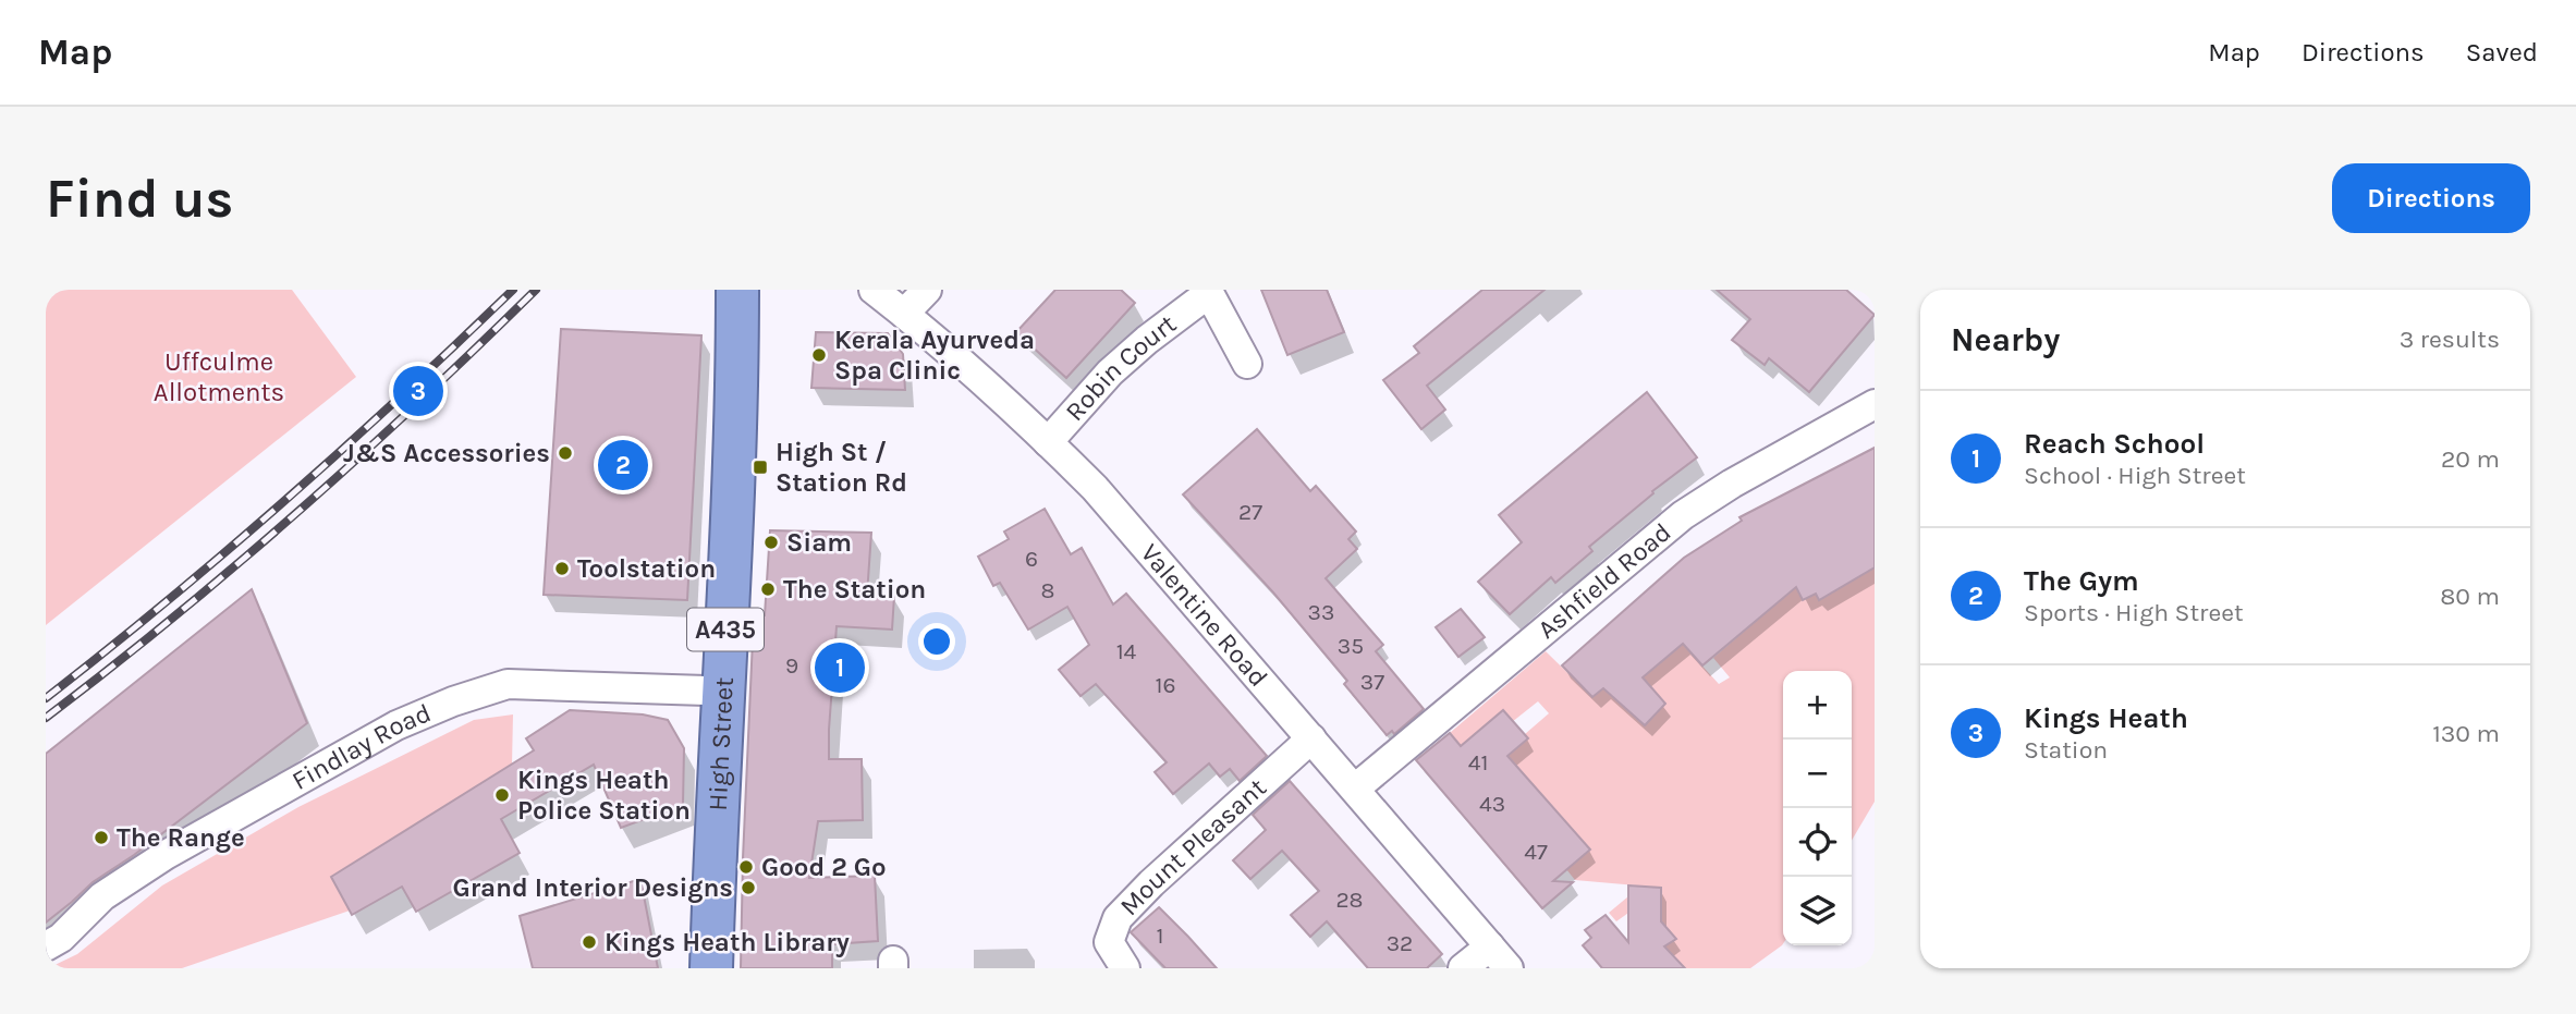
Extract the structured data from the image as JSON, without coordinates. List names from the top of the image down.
{
  "streets": {
    "highway": ["A435", "High Street"],
    "street": [
      "Robin Court",
      "Ashfield Road",
      "Valentine Road",
      "Findlay Road",
      "Mount Pleasant"
    ]
  },
  "crossings": [
    ["Robin Court", "Valentine Road"],
    ["Ashfield Road", "Valentine Road"],
    ["Valentine Road", "Mount Pleasant"],
    ["High Street", "Findlay Road"]
  ],
  "parks": ["Uffculme Allotments"],
  "places": {
    "other": [
      "Kerala Ayurveda Spa Clinic",
      "J&S Accessories",
      "Siam",
      "Toolstation",
      "The Station",
      "Kings Heath Police Station",
      "The Range",
      "Good 2 Go",
      "Grand Interior Designs",
      "Kings Heath Library"
    ],
    "transit": ["High St / Station Rd"]
  },
  "house_numbers": [
    "27",
    "6",
    "8",
    "33",
    "35",
    "14",
    "9",
    "37",
    "16",
    "41",
    "43",
    "47",
    "28",
    "1",
    "32"
  ],
  "page": {
    "header": "Map",
    "nav": ["Map", "Directions", "Saved"],
    "buttons": "Directions",
    "title": "Find us",
    "heading": ["Nearby", "3 results"],
    "pins": ["3", "2", "1"],
    "list": [
      {
        "mark": "1",
        "name": "Reach School",
        "note": "School · High Street",
        "value": "20 m"
      },
      {
        "mark": "2",
        "name": "The Gym",
        "note": "Sports · High Street",
        "value": "80 m"
      },
      {
        "mark": "3",
        "name": "Kings Heath",
        "note": "Station",
        "value": "130 m"
      }
    ],
    "map_buttons": ["+", "−"]
  }
}
